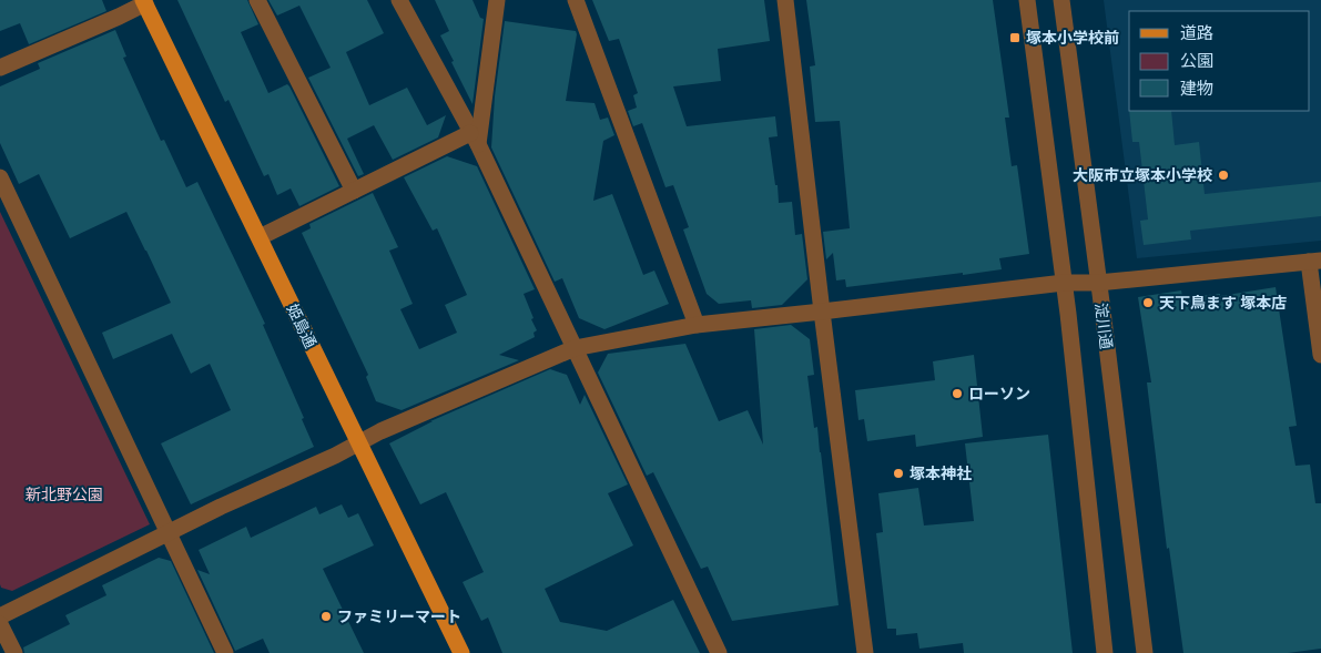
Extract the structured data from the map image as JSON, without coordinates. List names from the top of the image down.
{
  "streets": {
    "main road": ["姫島通"],
    "street": ["淀川通"]
  },
  "parks": ["新北野公園"],
  "places": {
    "transit": ["塚本小学校前"],
    "other": [
      "大阪市立塚本小学校",
      "天下鳥ます 塚本店",
      "ローソン",
      "塚本神社",
      "ファミリーマート"
    ]
  },
  "legend": ["道路", "公園", "建物"]
}
